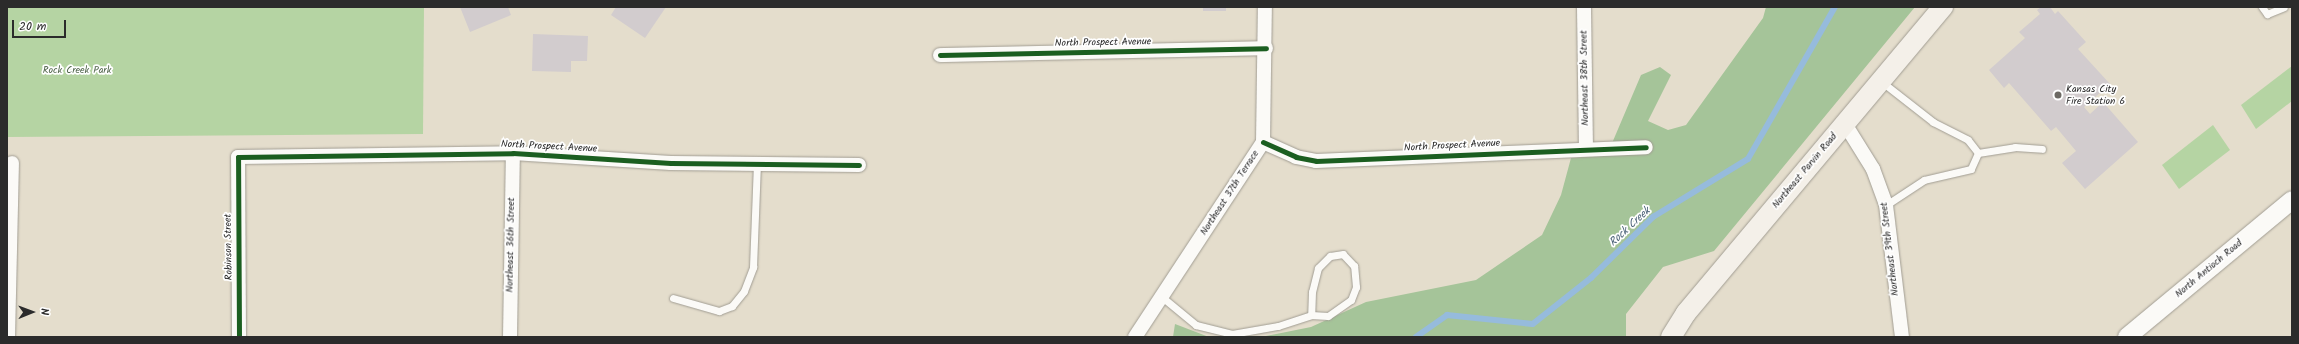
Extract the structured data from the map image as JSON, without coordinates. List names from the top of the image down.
{
  "streets": {
    "main road": ["Northeast Parvin Road"],
    "street": [
      "North Prospect Avenue",
      "Northeast 38th Street",
      "Northeast 37th Terrace",
      "Northeast 36th Street",
      "Robinson Street",
      "Northeast 39th Street",
      "North Antioch Road"
    ]
  },
  "crossings": [
    ["North Prospect Avenue", "Northeast 38th Street"],
    ["North Prospect Avenue", "Northeast 37th Terrace"],
    ["North Prospect Avenue", "Northeast 36th Street"],
    ["North Prospect Avenue", "Robinson Street"],
    ["Northeast Parvin Road", "Northeast 39th Street"]
  ],
  "water": ["Rock Creek"],
  "parks": ["Rock Creek Park"],
  "places": ["Kansas City Fire Station 6"],
  "scale_bar": "20 m",
  "north": "right"
}
